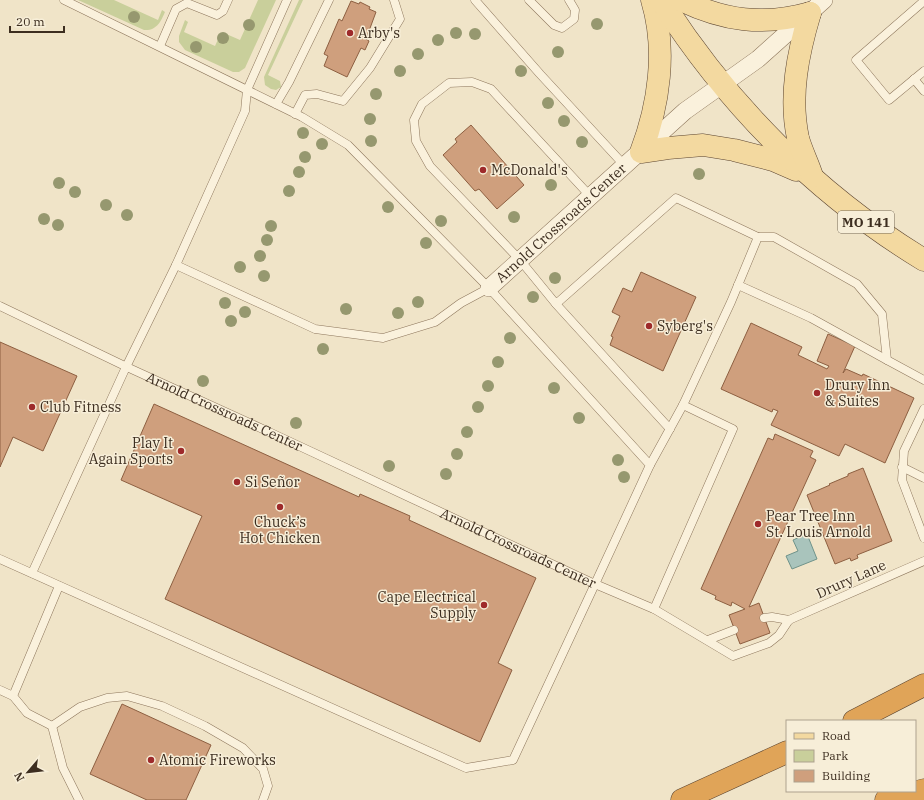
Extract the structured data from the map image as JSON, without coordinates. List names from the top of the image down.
{
  "streets": {
    "main road": ["MO 141"],
    "street": ["Arnold Crossroads Center"],
    "lane": ["Drury Lane"]
  },
  "crossings": [
    ["MO 141", "Arnold Crossroads Center"]
  ],
  "places": [
    "Arby's",
    "McDonald's",
    "Syberg's",
    "Drury Inn & Suites",
    "Club Fitness",
    "Play It Again Sports",
    "Si Señor",
    "Chuck’s Hot Chicken",
    "Pear Tree Inn St. Louis Arnold",
    "Cape Electrical Supply",
    "Atomic Fireworks"
  ],
  "legend": ["Road", "Park", "Building"],
  "scale_bar": "20 m",
  "north": "bottom left"
}
